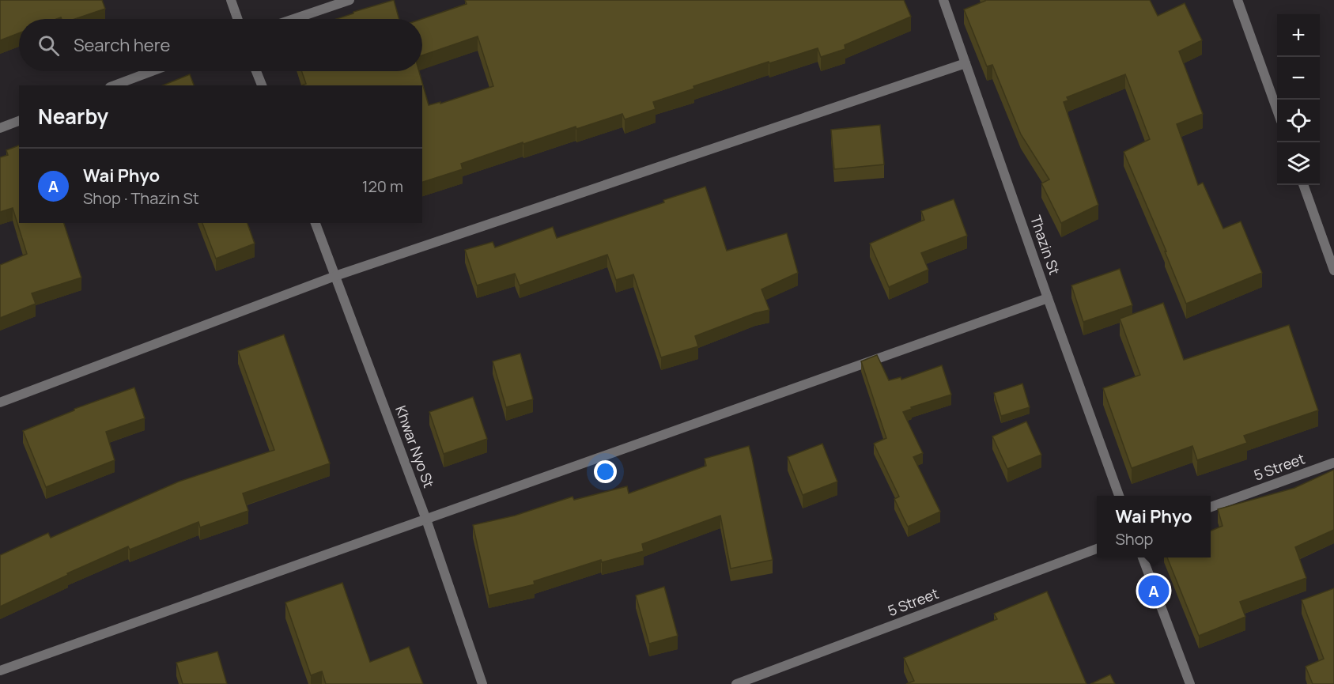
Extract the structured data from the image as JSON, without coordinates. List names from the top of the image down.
{
  "streets": {
    "street": ["Thazin St", "Khwar Nyo St", "5 Street"]
  },
  "page": {
    "map_buttons": ["+", "−"],
    "search": "Search here",
    "heading": "Nearby",
    "list": [
      {
        "mark": "A",
        "name": "Wai Phyo",
        "note": "Shop · Thazin St",
        "value": "120 m"
      }
    ],
    "popup": ["Wai Phyo", "Shop"],
    "pins": "A"
  }
}
